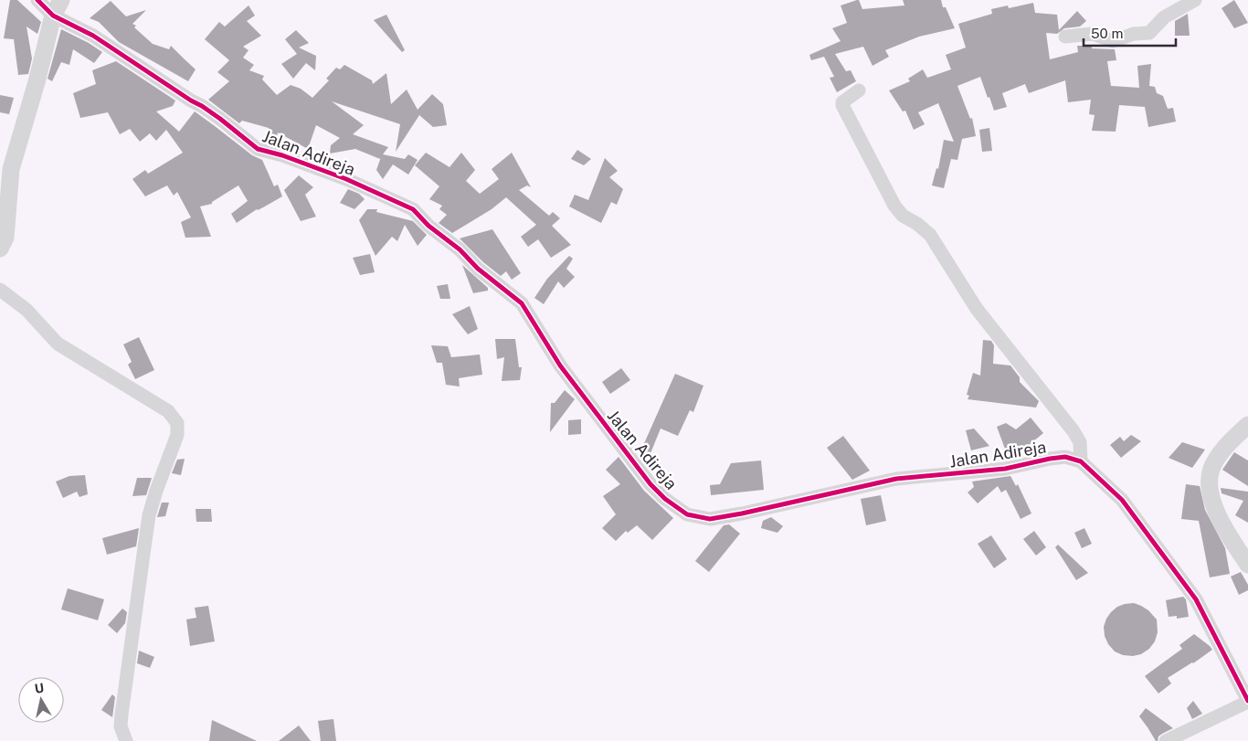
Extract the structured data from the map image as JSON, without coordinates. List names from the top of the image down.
{
  "streets": {
    "street": ["Jalan Adireja"]
  },
  "scale_bar": "50 m",
  "north": "top"
}
